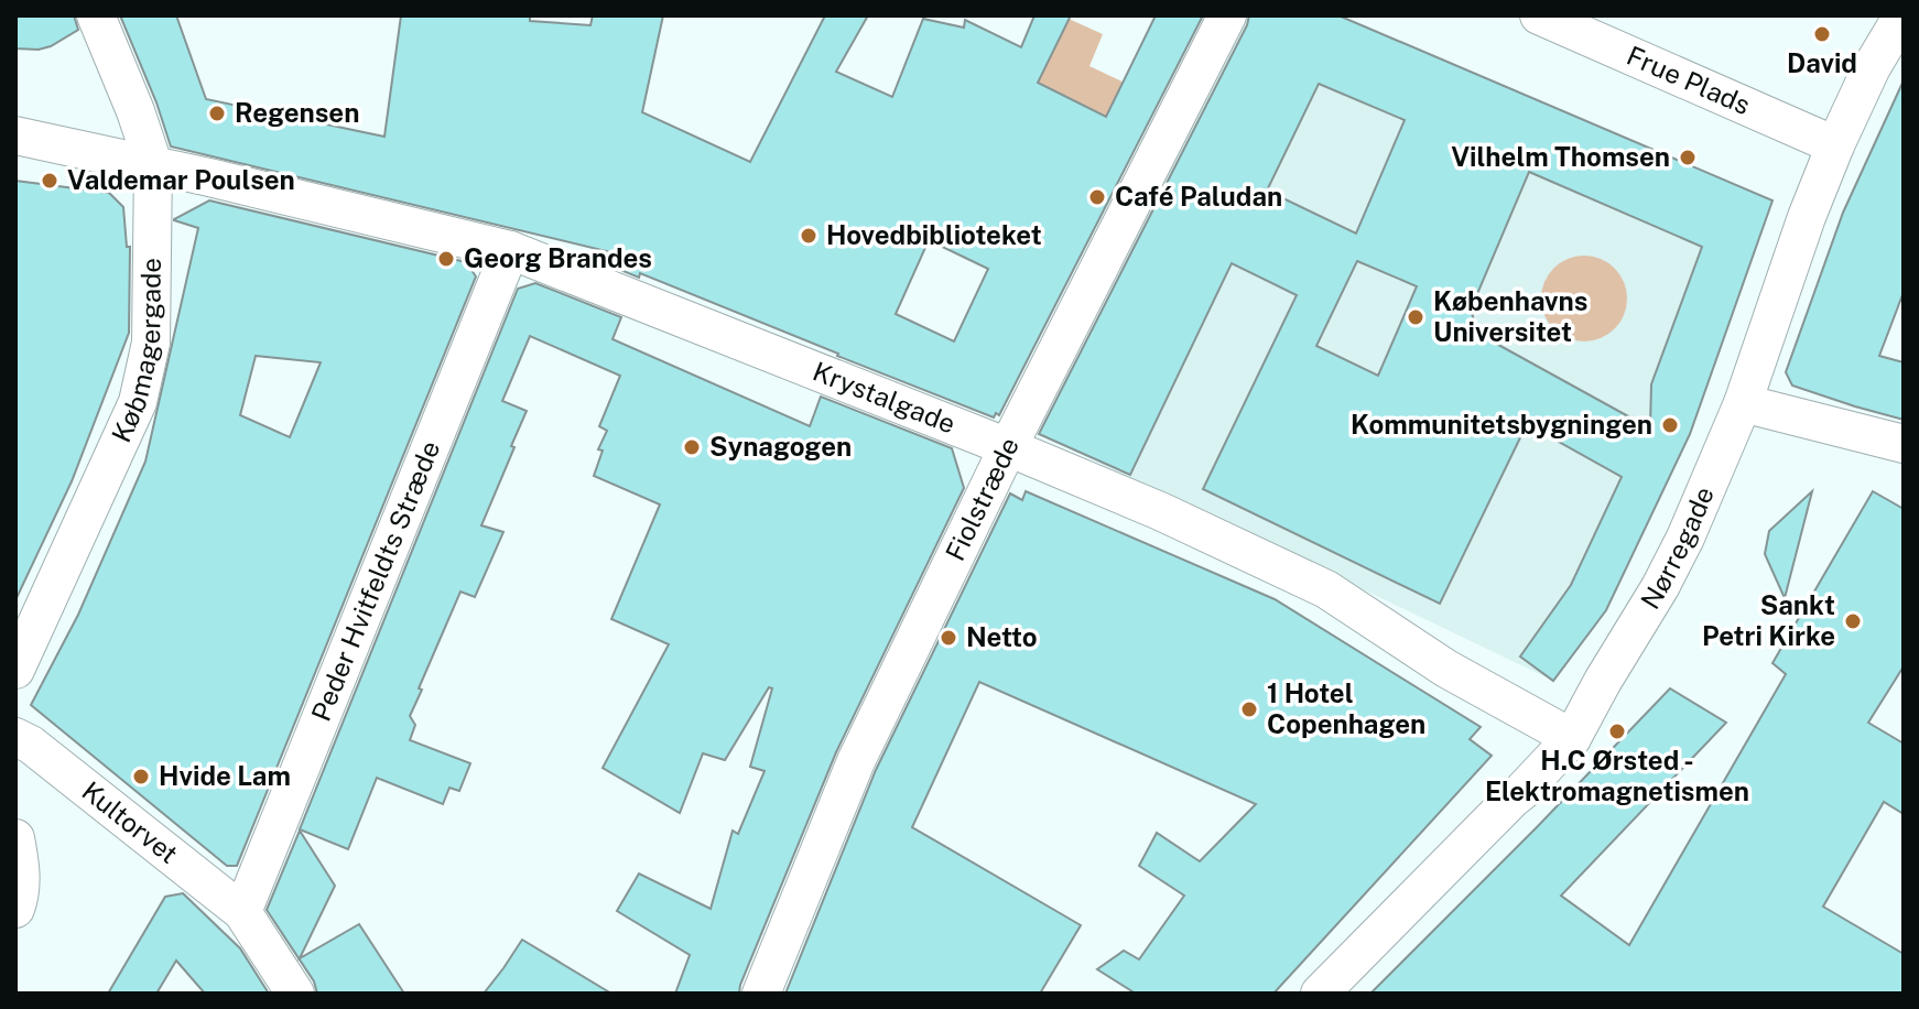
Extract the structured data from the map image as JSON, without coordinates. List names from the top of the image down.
{
  "streets": {
    "street": [
      "Frue Plads",
      "Købmagergade",
      "Krystalgade",
      "Fiolstræde",
      "Nørregade",
      "Peder Hvitfeldts Stræde",
      "Kultorvet"
    ]
  },
  "crossings": [
    ["Frue Plads", "Nørregade"],
    ["Købmagergade", "Krystalgade"],
    ["Krystalgade", "Fiolstræde"],
    ["Krystalgade", "Nørregade"],
    ["Krystalgade", "Peder Hvitfeldts Stræde"],
    ["Peder Hvitfeldts Stræde", "Kultorvet"]
  ],
  "places": [
    "David",
    "Regensen",
    "Vilhelm Thomsen",
    "Valdemar Poulsen",
    "Café Paludan",
    "Hovedbiblioteket",
    "Georg Brandes",
    "Københavns Universitet",
    "Kommunitetsbygningen",
    "Synagogen",
    "Sankt Petri Kirke",
    "Netto",
    "1 Hotel Copenhagen",
    "H.C Ørsted - Elektromagnetismen",
    "Hvide Lam"
  ]
}
